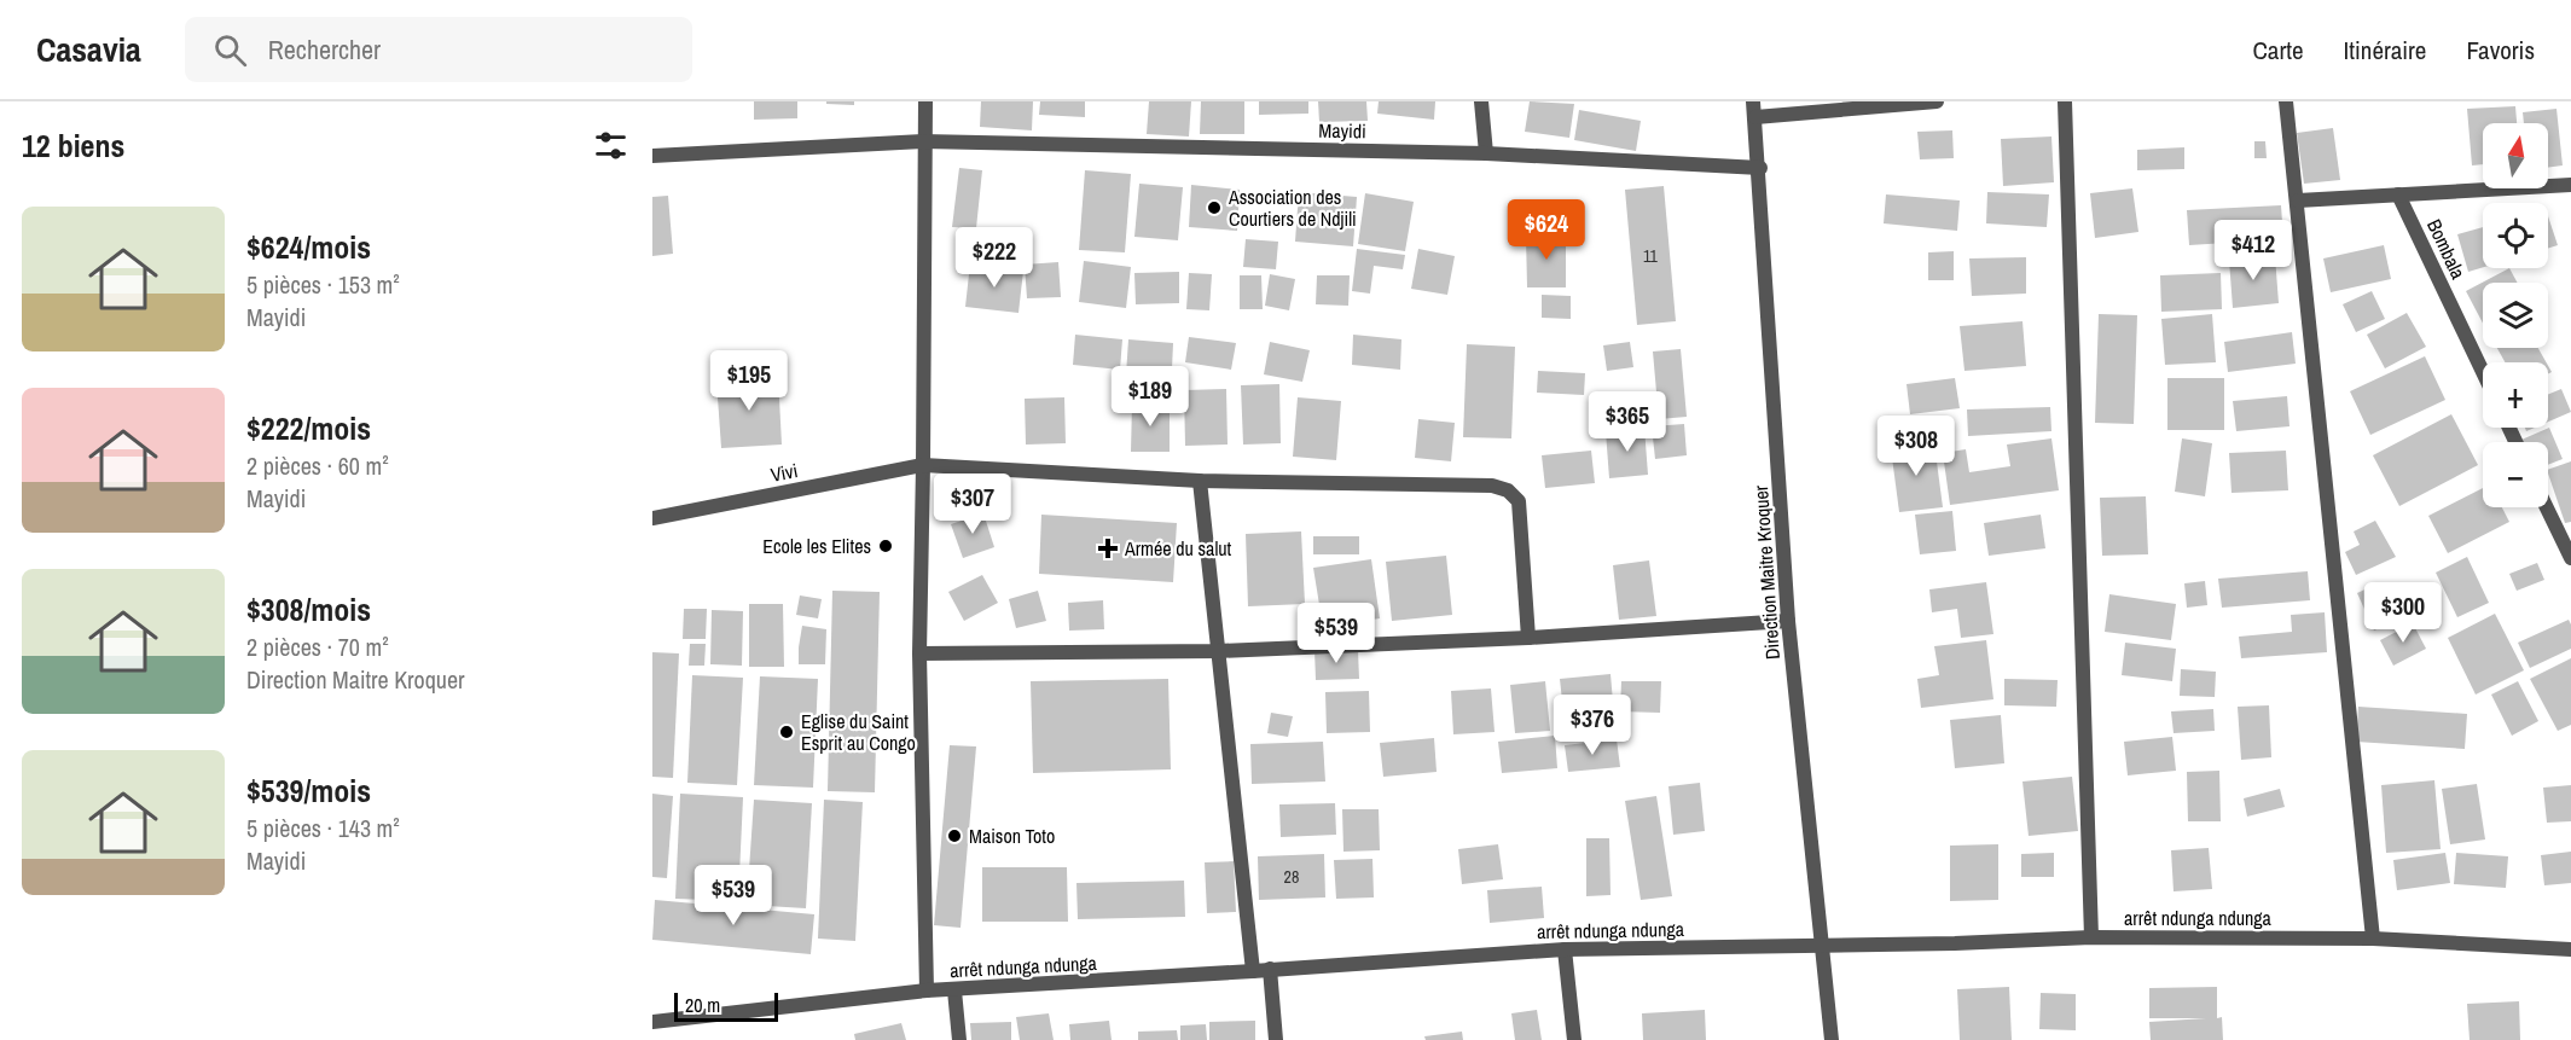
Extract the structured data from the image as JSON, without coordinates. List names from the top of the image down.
{
  "streets": {
    "street": [
      "Mayidi",
      "Bombala",
      "Vivi",
      "Direction Maitre Kroquer",
      "arrêt ndunga ndunga"
    ]
  },
  "crossings": [
    ["Mayidi", "Direction Maitre Kroquer"],
    ["Direction Maitre Kroquer", "arrêt ndunga ndunga"]
  ],
  "places": {
    "other": [
      "Association des Courtiers de Ndjili",
      "Ecole les Elites",
      "Eglise du Saint Esprit au Congo",
      "Maison Toto"
    ],
    "health": ["Armée du salut"]
  },
  "house_numbers": ["11", "28"],
  "scale_bar": "20 m",
  "north": "top",
  "page": {
    "header": "Casavia",
    "search": "Rechercher",
    "nav": ["Carte", "Itinéraire", "Favoris"],
    "heading": "12 biens",
    "map_buttons": ["+", "−"],
    "list": [
      {
        "name": "$624/mois",
        "note": "5 pièces · 153 m² · Mayidi"
      },
      {
        "name": "$222/mois",
        "note": "2 pièces · 60 m² · Mayidi"
      },
      {
        "name": "$308/mois",
        "note": "2 pièces · 70 m² · Direction Maitre Kroquer"
      },
      {
        "name": "$539/mois",
        "note": "5 pièces · 143 m² · Mayidi"
      }
    ],
    "price": [
      "$624",
      "$412",
      "$222",
      "$195",
      "$189",
      "$365",
      "$308",
      "$307",
      "$300",
      "$539",
      "$376",
      "$539"
    ],
    "scale": "20 m"
  }
}
